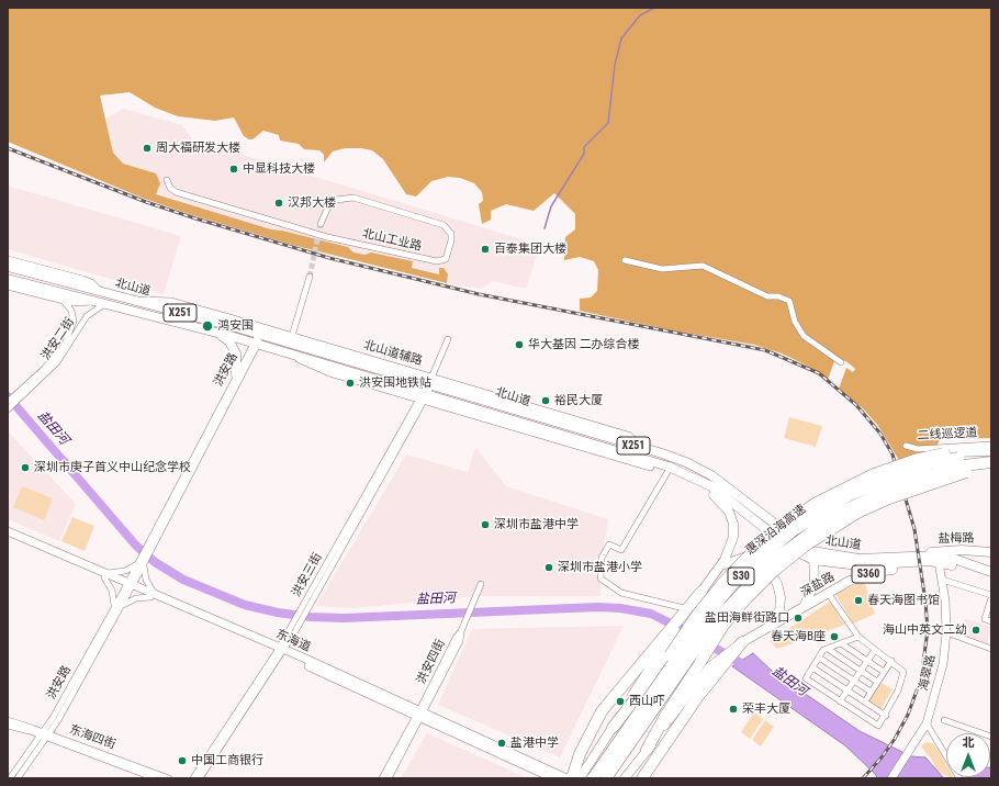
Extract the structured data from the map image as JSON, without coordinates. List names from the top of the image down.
{
  "streets": {
    "highway": ["惠深沿海高速", "S30"],
    "main road": [
      "北山道",
      "X251",
      "盐梅路",
      "S360",
      "深盐路"
    ],
    "street": [
      "北山工业路",
      "洪安二街",
      "北山道辅路",
      "洪安路",
      "二线巡逻道",
      "洪安三街",
      "东海道",
      "洪安四街",
      "海翠路",
      "东海四街"
    ]
  },
  "crossings": [
    ["北山道", "洪安二街"],
    ["北山道", "北山道辅路"],
    ["北山道", "洪安路"],
    ["北山道", "盐梅路"],
    ["北山道", "洪安三街"],
    ["北山道", "深盐路"],
    ["北山道", "海翠路"],
    ["北山道辅路", "洪安路"],
    ["北山道辅路", "洪安三街"],
    ["洪安路", "东海道"],
    ["洪安路", "东海四街"],
    ["洪安三街", "东海道"],
    ["深盐路", "海翠路"],
    ["东海道", "洪安四街"]
  ],
  "water": ["盐田河"],
  "places": [
    "周大福研发大楼",
    "中显科技大楼",
    "汉邦大楼",
    "百泰集团大楼",
    "鸿安围",
    "华大基因 二办综合楼",
    "洪安围地铁站",
    "裕民大厦",
    "深圳市庚子首义中山纪念学校",
    "深圳市盐港中学",
    "深圳市盐港小学",
    "春天海图书馆",
    "盐田海鲜街路口",
    "海山中英文二幼",
    "春天海B座",
    "西山吓",
    "荣丰大厦",
    "盐港中学",
    "中国工商银行"
  ],
  "north": "top"
}
